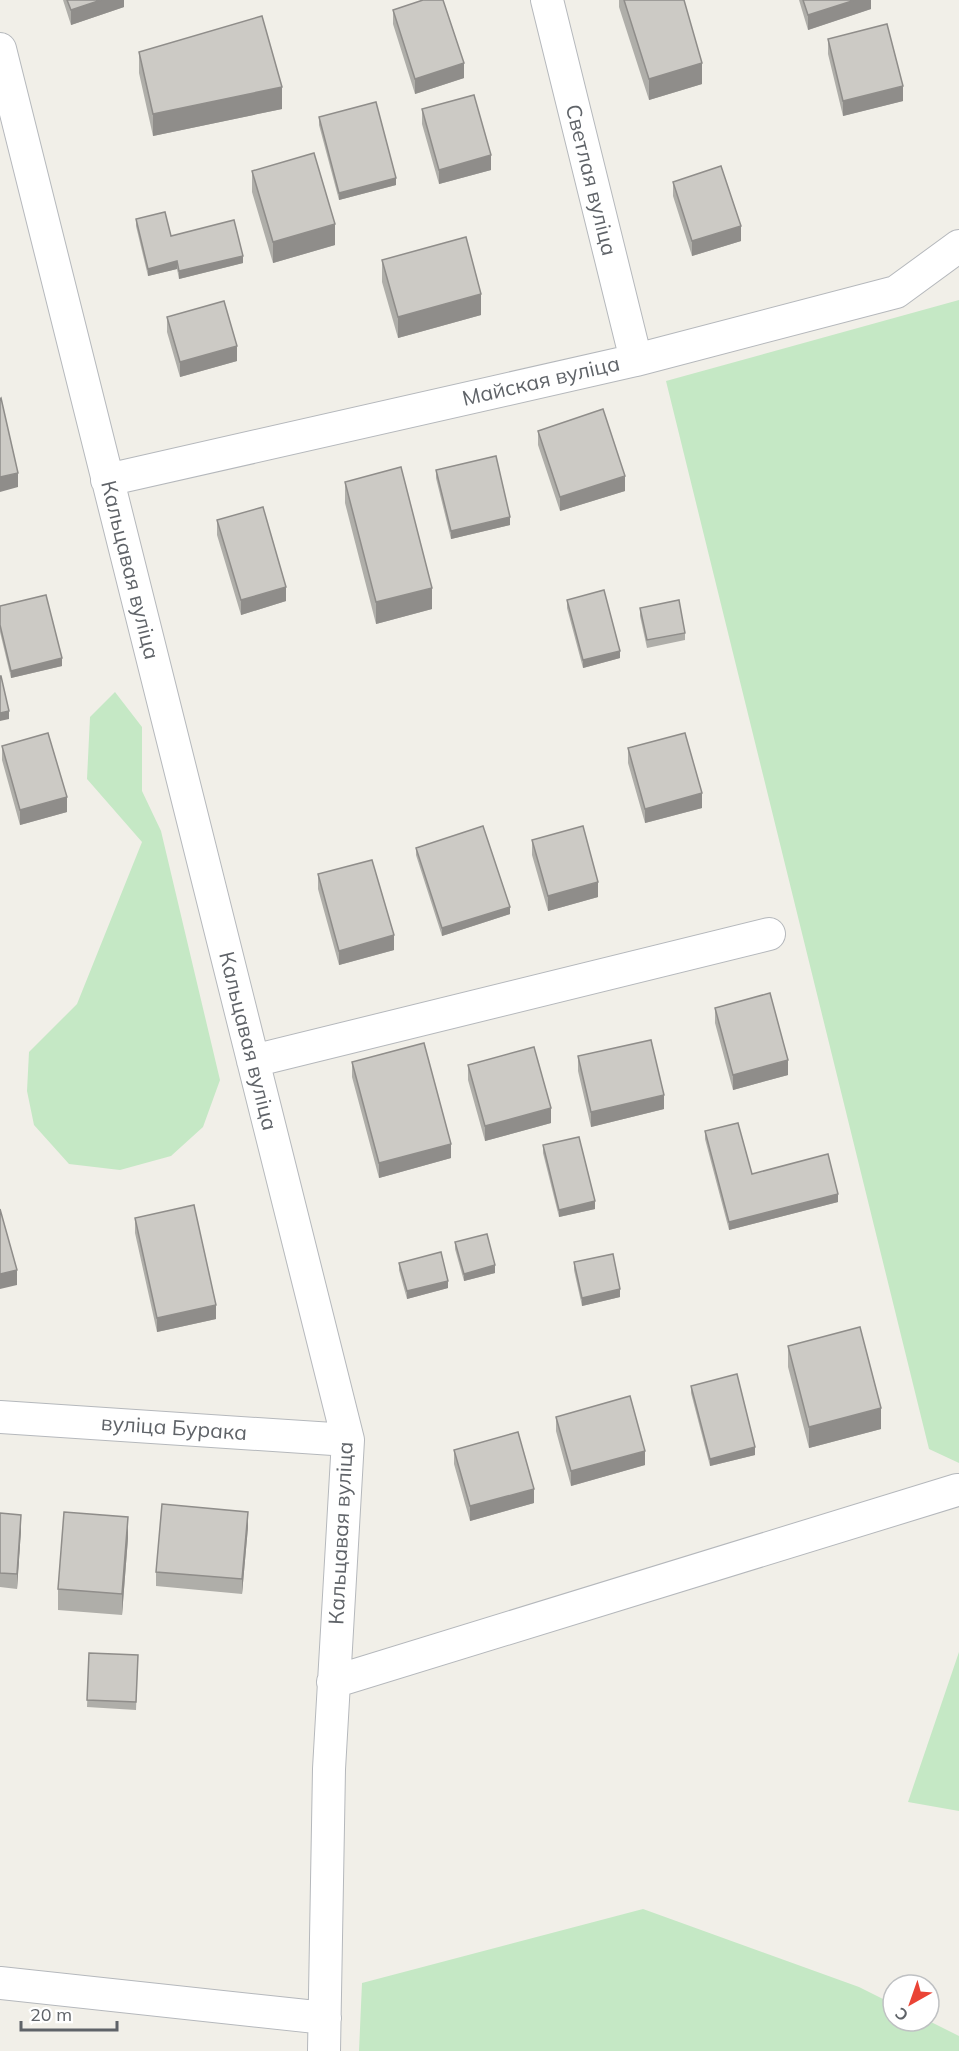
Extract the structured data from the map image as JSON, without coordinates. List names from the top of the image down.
{
  "streets": {
    "street": [
      "Светлая вуліца",
      "Майская вуліца",
      "Кальцавая вуліца",
      "вуліца Бурака"
    ]
  },
  "crossings": [
    ["Светлая вуліца", "Майская вуліца"],
    ["Майская вуліца", "Кальцавая вуліца"],
    ["Кальцавая вуліца", "вуліца Бурака"]
  ],
  "scale_bar": "20 m",
  "north": "bottom left"
}
